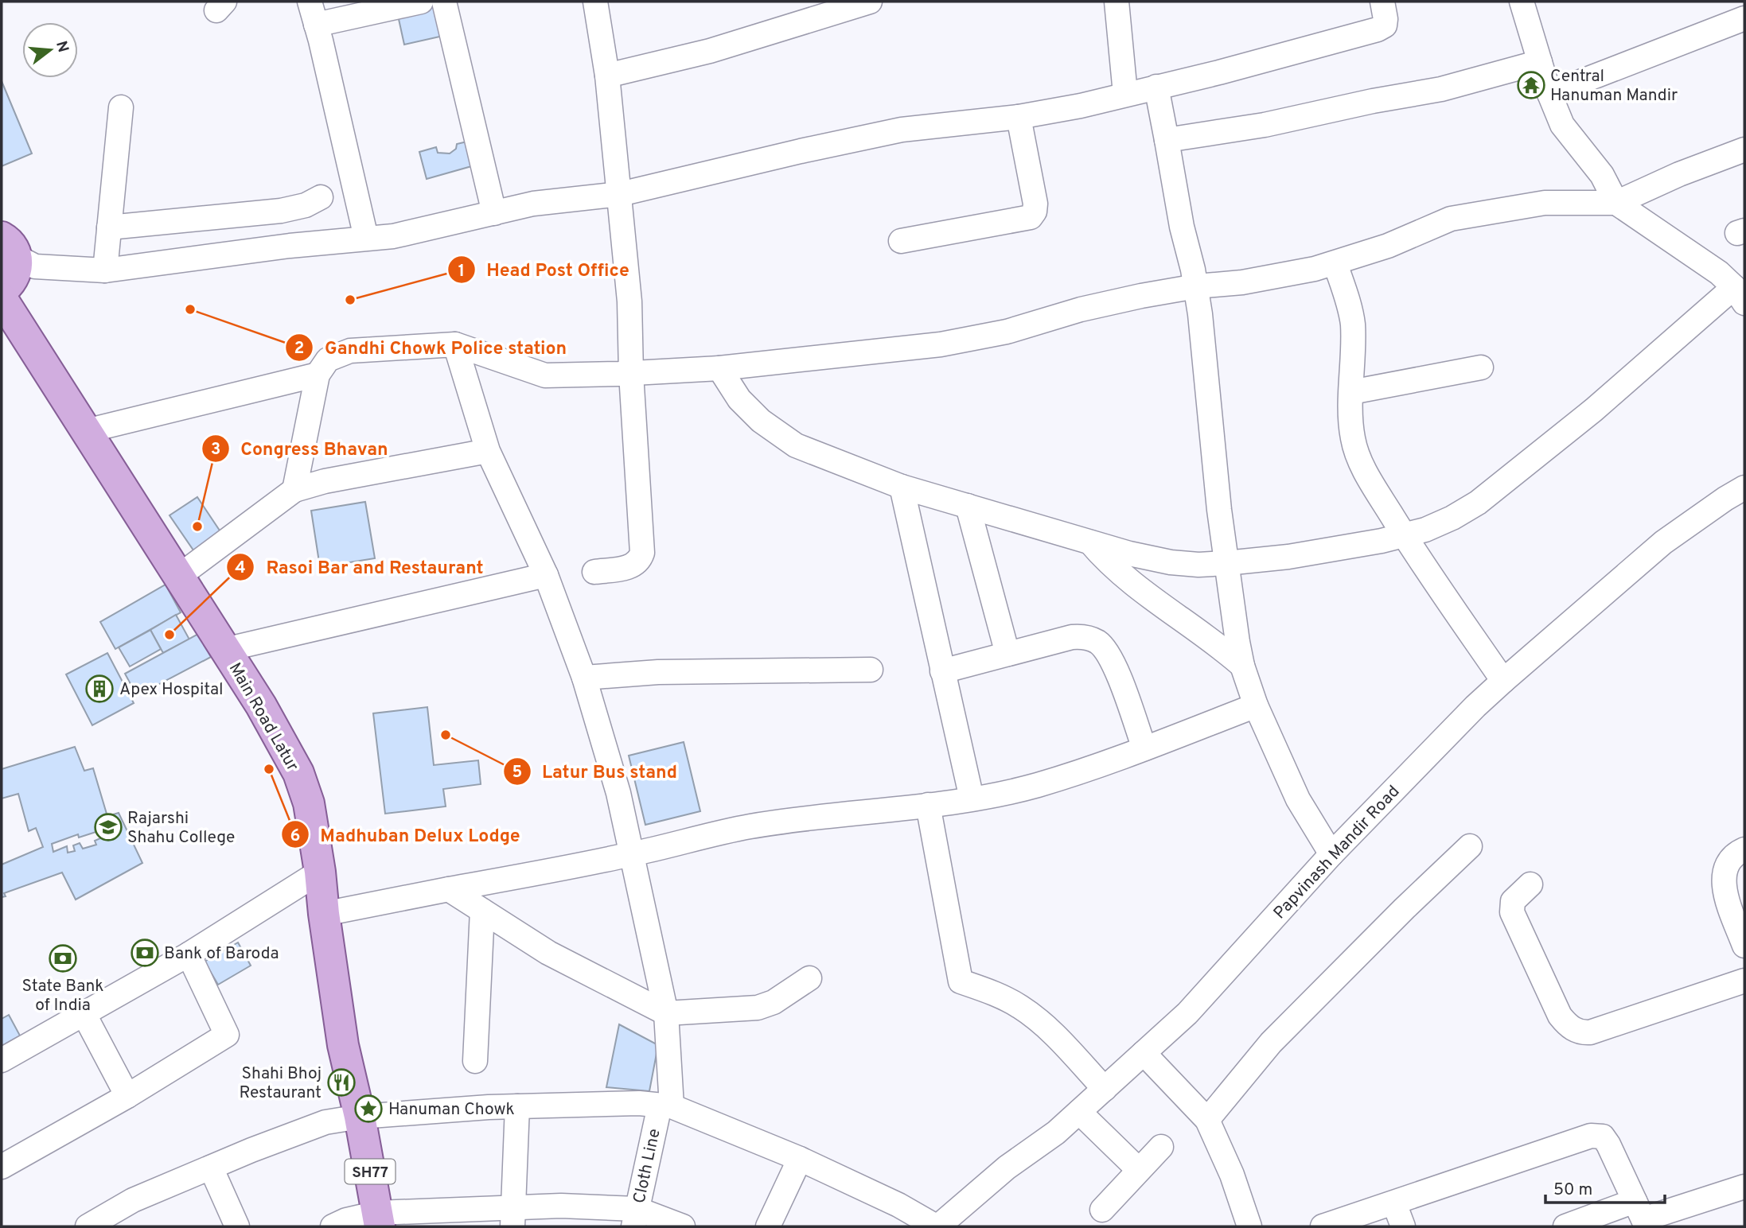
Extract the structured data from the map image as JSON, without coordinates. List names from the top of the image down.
{
  "streets": {
    "main road": ["Main Road Latur", "SH77"],
    "street": ["Papvinash Mandir Road", "Cloth Line"]
  },
  "places": {
    "temple": ["Central Hanuman Mandir"],
    "other": [
      "Head Post Office",
      "Gandhi Chowk Police station",
      "Congress Bhavan",
      "Rasoi Bar and Restaurant",
      "Latur Bus stand",
      "Madhuban Delux Lodge"
    ],
    "building": ["Apex Hospital"],
    "school or university": ["Rajarshi Shahu College"],
    "bank": ["Bank of Baroda", "State Bank of India"],
    "restaurant": ["Shahi Bhoj Restaurant"],
    "place": ["Hanuman Chowk"]
  },
  "scale_bar": "50 m",
  "north": "right"
}
